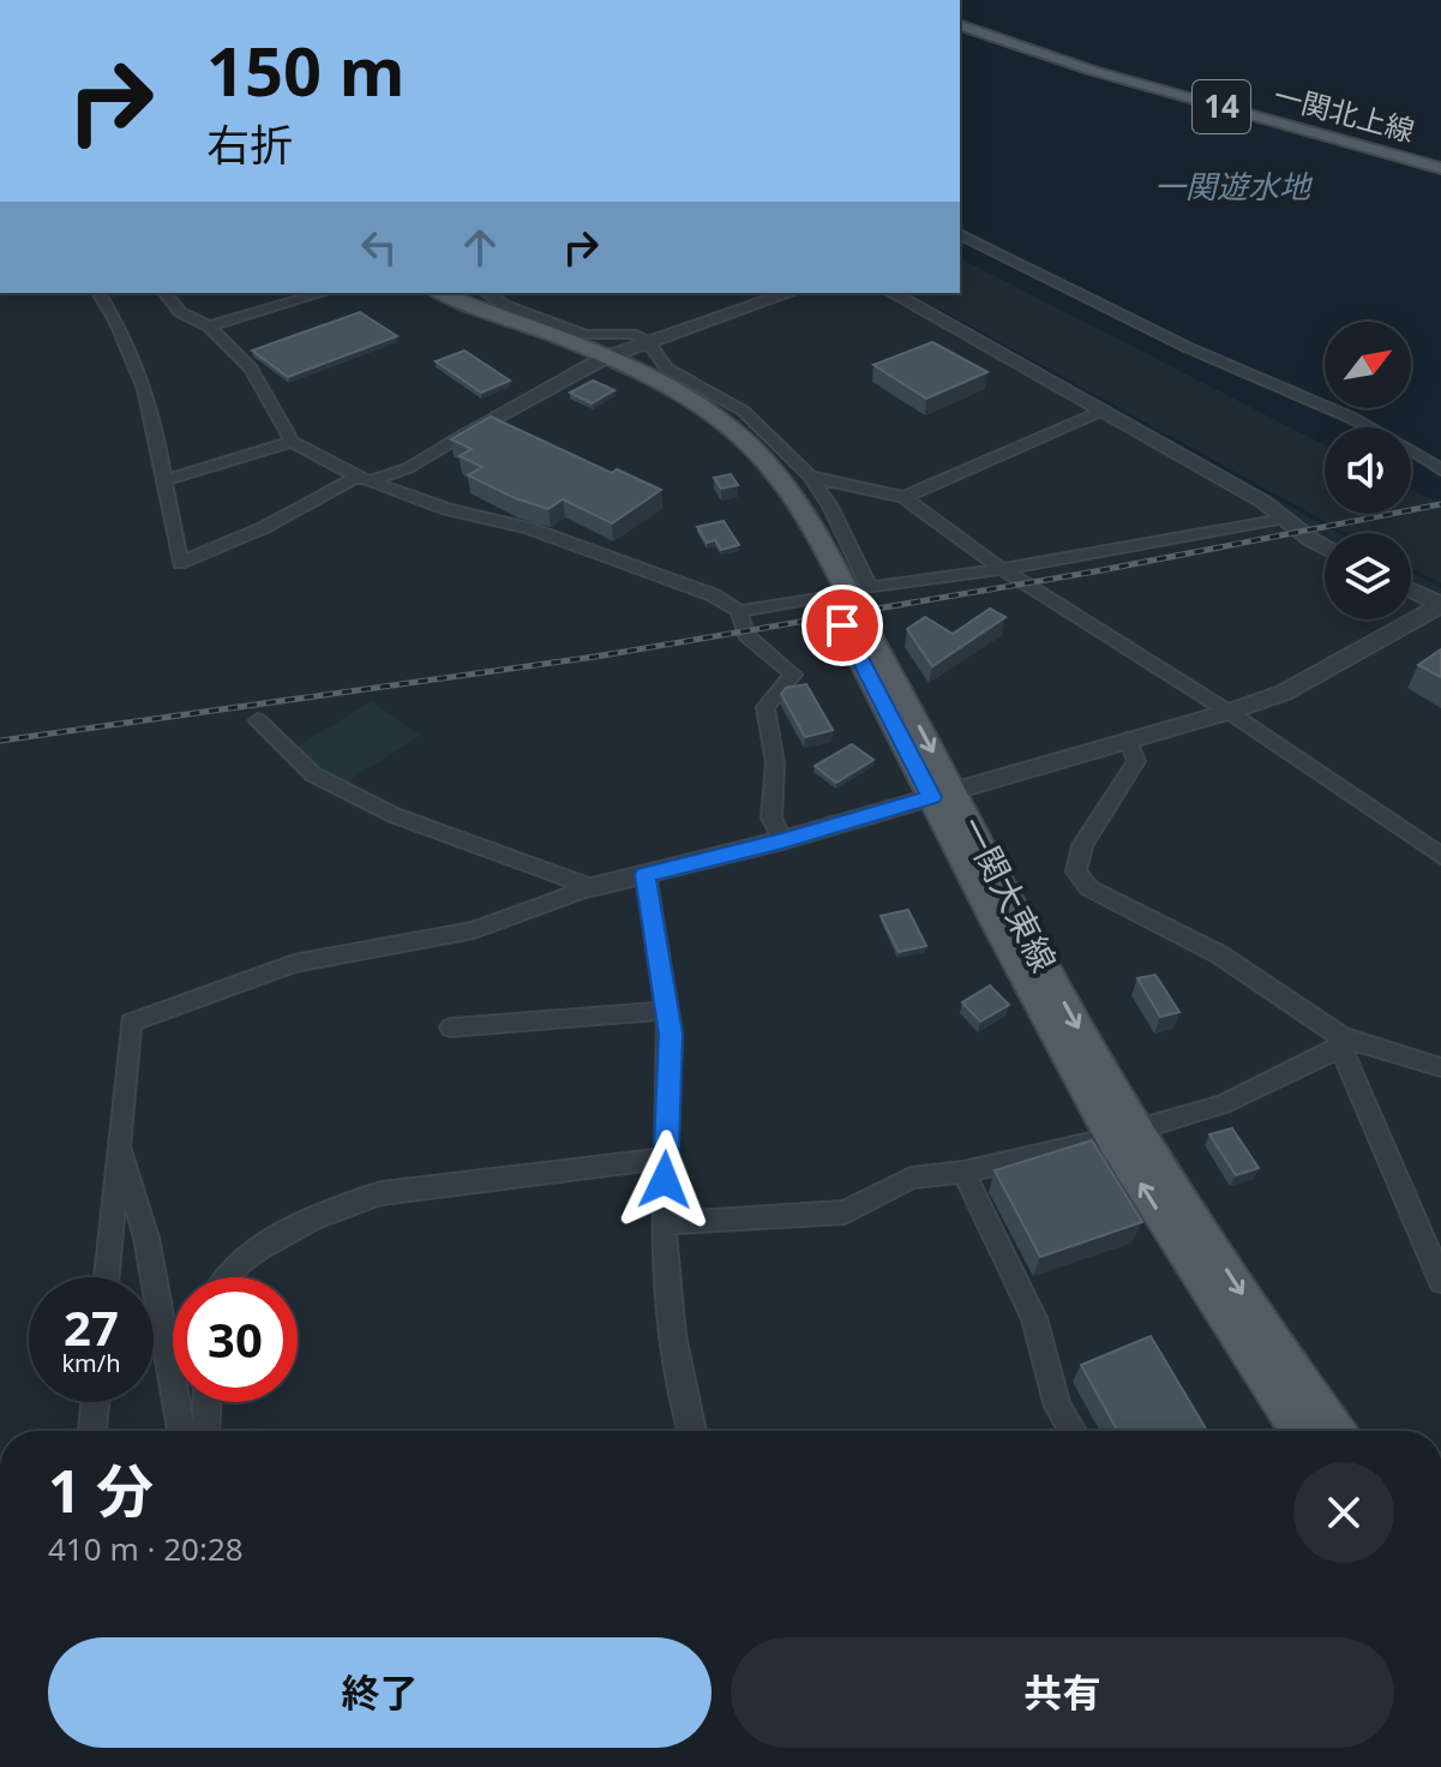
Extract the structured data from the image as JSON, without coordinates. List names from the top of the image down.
{
  "streets": {
    "main road": ["14", "一関北上線", "一関大東線"]
  },
  "water": ["一関遊水地"],
  "north": "top right",
  "page": {
    "turn": ["150 m", "右折"],
    "speed": "27 km/h",
    "limit": "30",
    "heading": ["1 分", "410 m · 20:28"],
    "buttons": ["終了", "共有"]
  }
}
